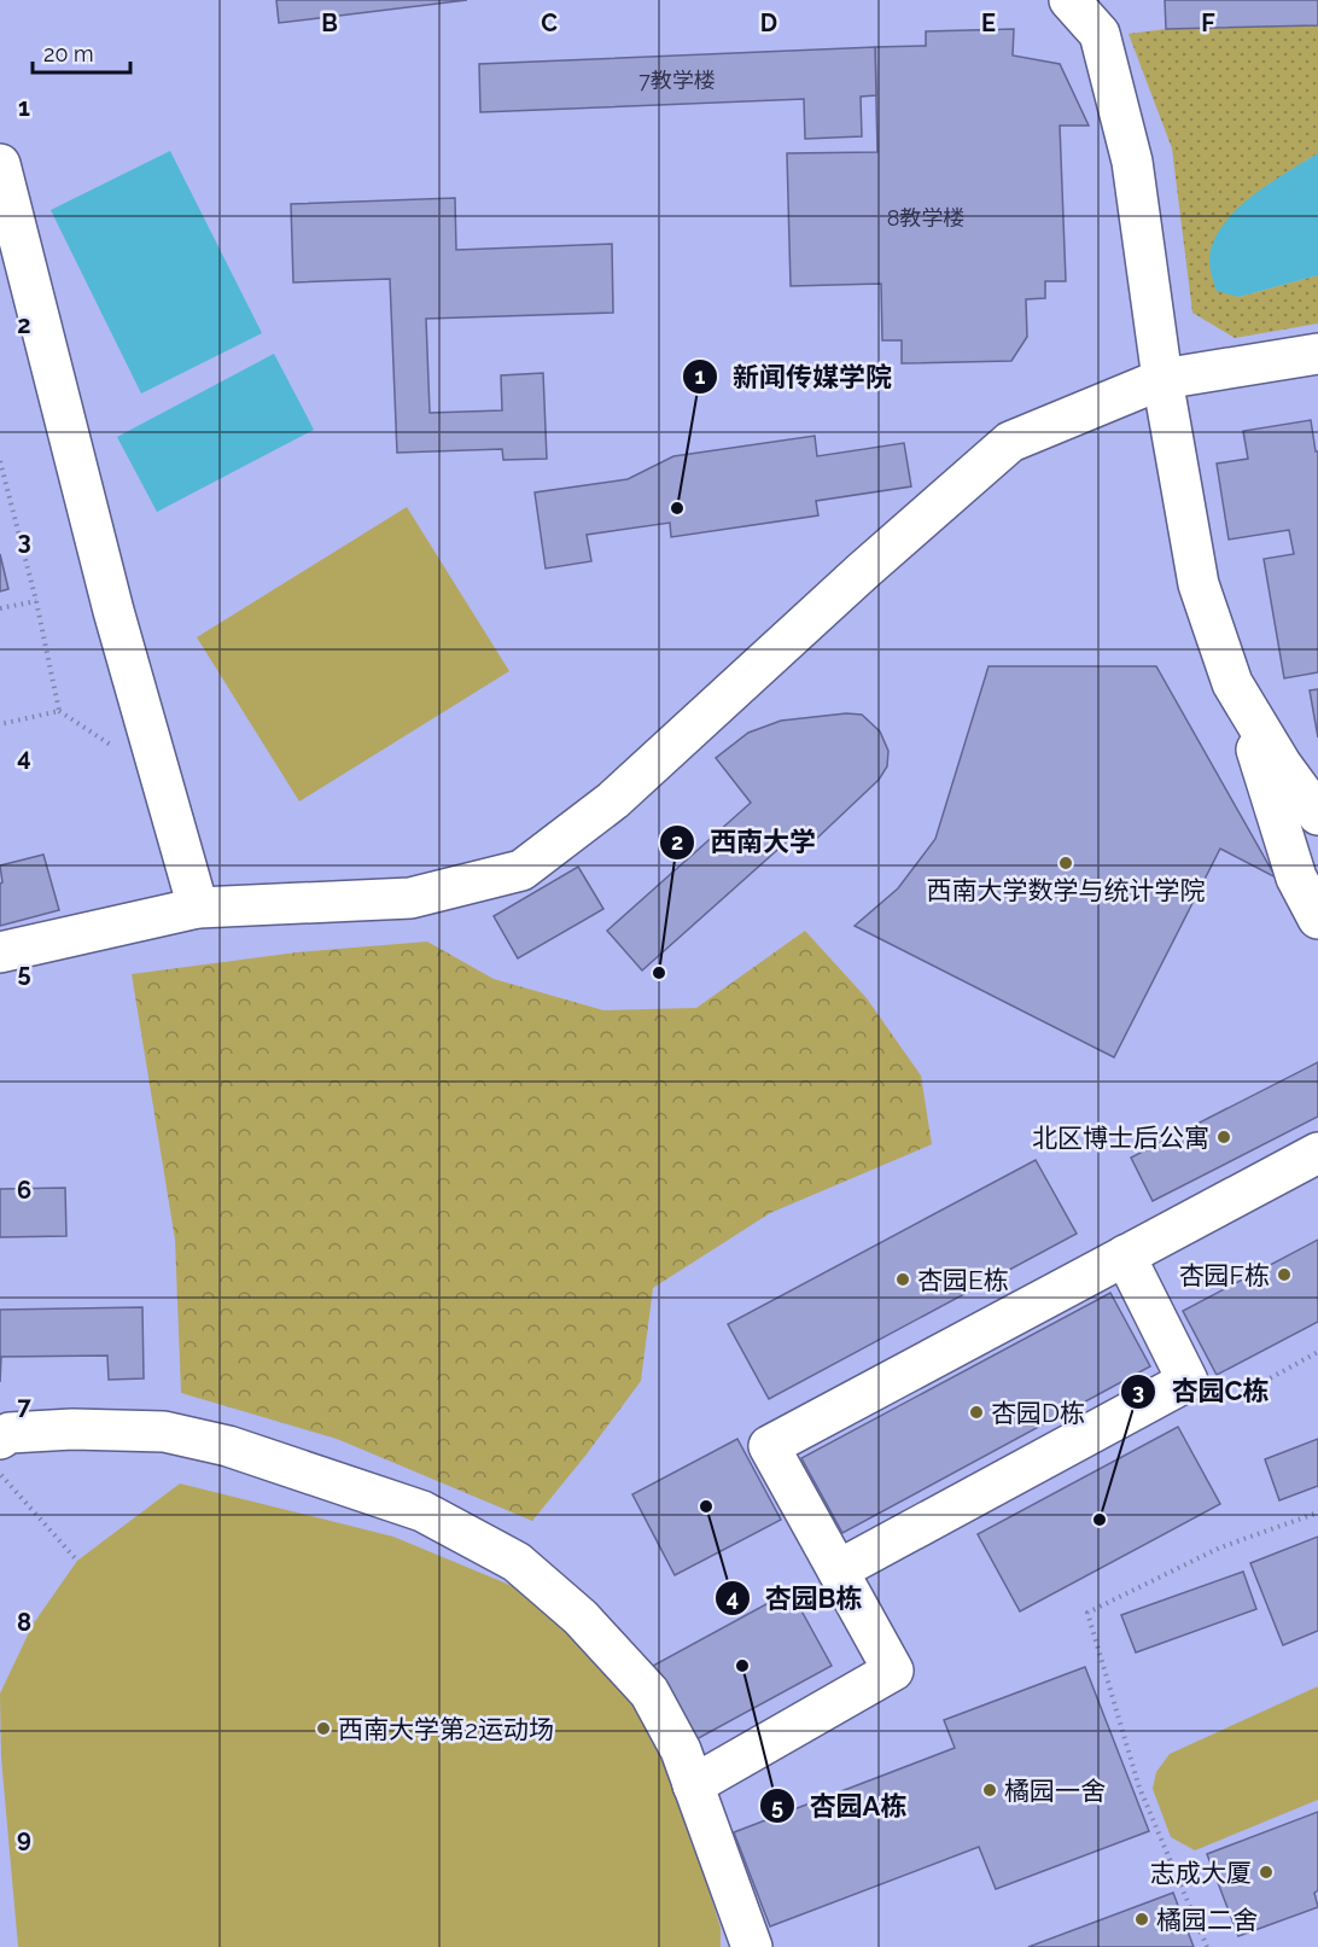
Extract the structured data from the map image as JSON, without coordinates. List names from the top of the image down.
{
  "places": [
    "新闻传媒学院",
    "西南大学数学与统计学院",
    "西南大学",
    "北区博士后公寓",
    "杏园F栋",
    "杏园E栋",
    "杏园D栋",
    "杏园B栋",
    "杏园C栋",
    "杏园A栋",
    "西南大学第2运动场",
    "橘园一舍",
    "志成大厦",
    "橘园二舍"
  ],
  "house_numbers": ["7教学楼", "8教学楼"],
  "scale_bar": "20 m",
  "grid": {
    "columns": [
      "B",
      "C",
      "D",
      "E",
      "F"
    ],
    "rows": [
      "1",
      "2",
      "3",
      "4",
      "5",
      "6",
      "7",
      "8",
      "9"
    ]
  }
}
